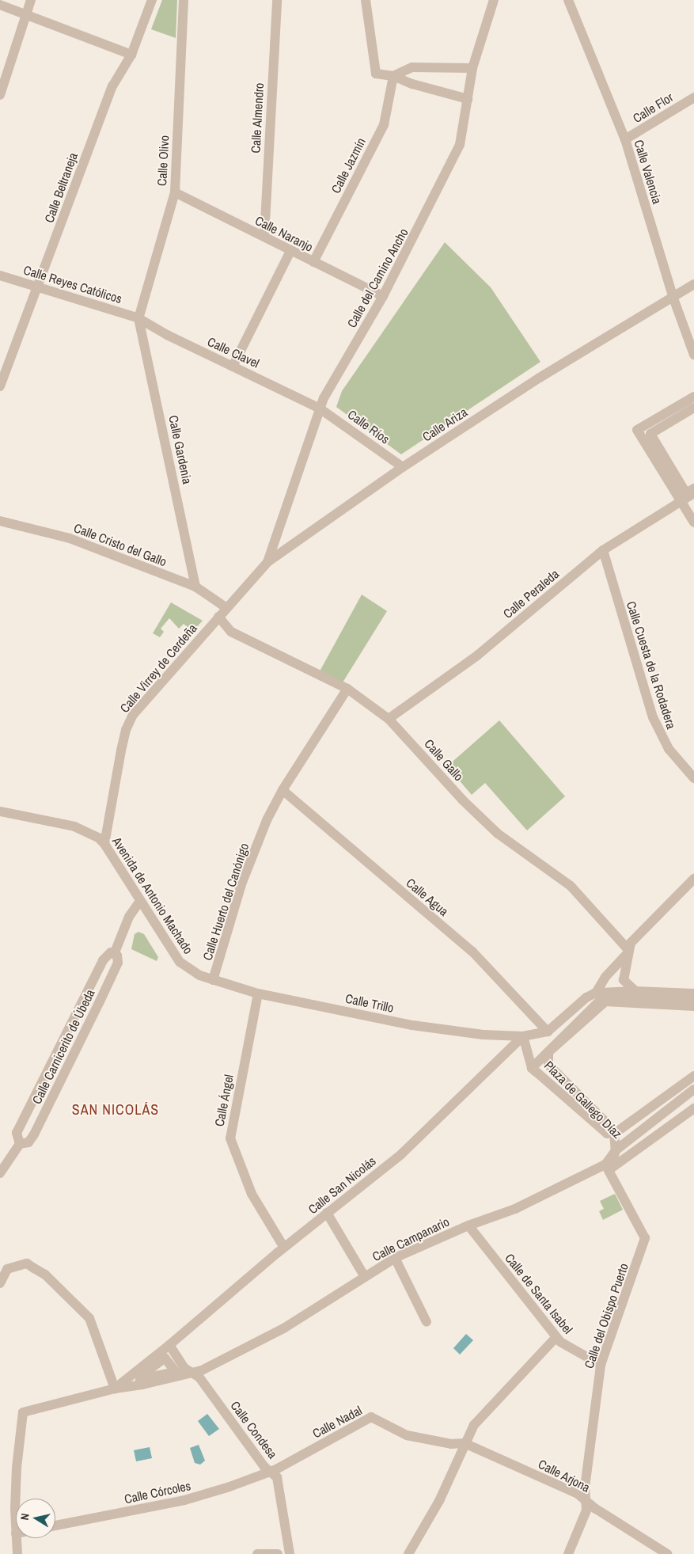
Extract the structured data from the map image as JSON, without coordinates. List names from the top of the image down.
{
  "streets": {
    "street": [
      "Calle Flor",
      "Calle Almendro",
      "Calle Olivo",
      "Calle Jazmín",
      "Calle Valencia",
      "Calle Beltraneja",
      "Calle Naranjo",
      "Calle del Camino Ancho",
      "Calle Reyes Católicos",
      "Calle Clavel",
      "Calle Ariza",
      "Calle Ríos",
      "Calle Gardenia",
      "Calle Cristo del Gallo",
      "Calle Peraleda",
      "Calle Cuesta de la Rodadera",
      "Calle Virrey de Cerdeña",
      "Calle Gallo",
      "Avenida de Antonio Machado",
      "Calle Agua",
      "Calle Huerto del Canónigo",
      "Calle Trillo",
      "Calle Carnicerito de Úbeda",
      "Plaza de Gallego Díaz",
      "Calle Ángel",
      "Calle San Nicolás",
      "Calle Campanario",
      "Calle de Santa Isabel",
      "Calle del Obispo Puerto",
      "Calle Nadal",
      "Calle Condesa",
      "Calle Arjona",
      "Calle Córcoles"
    ]
  },
  "crossings": [
    ["Calle Flor", "Calle Valencia"],
    ["Calle Almendro", "Calle Naranjo"],
    ["Calle Olivo", "Calle Naranjo"],
    ["Calle Olivo", "Calle Reyes Católicos"],
    ["Calle Olivo", "Calle Clavel"],
    ["Calle Olivo", "Calle Gardenia"],
    ["Calle Jazmín", "Calle Naranjo"],
    ["Calle Valencia", "Calle Ariza"],
    ["Calle Beltraneja", "Calle Reyes Católicos"],
    ["Calle Naranjo", "Calle del Camino Ancho"],
    ["Calle del Camino Ancho", "Calle Clavel"],
    ["Calle del Camino Ancho", "Calle Ariza"],
    ["Calle del Camino Ancho", "Calle Ríos"],
    ["Calle Reyes Católicos", "Calle Clavel"],
    ["Calle Reyes Católicos", "Calle Gardenia"],
    ["Calle Clavel", "Calle Ríos"],
    ["Calle Clavel", "Calle Gardenia"],
    ["Calle Ariza", "Calle Ríos"],
    ["Calle Ariza", "Calle Cristo del Gallo"],
    ["Calle Ariza", "Calle Virrey de Cerdeña"],
    ["Calle Gardenia", "Calle Cristo del Gallo"],
    ["Calle Cristo del Gallo", "Calle Virrey de Cerdeña"],
    ["Calle Peraleda", "Calle Cuesta de la Rodadera"],
    ["Calle Peraleda", "Calle Gallo"],
    ["Calle Virrey de Cerdeña", "Calle Gallo"],
    ["Calle Virrey de Cerdeña", "Avenida de Antonio Machado"],
    ["Calle Gallo", "Calle Huerto del Canónigo"],
    ["Avenida de Antonio Machado", "Calle Huerto del Canónigo"],
    ["Avenida de Antonio Machado", "Calle Trillo"],
    ["Avenida de Antonio Machado", "Calle Carnicerito de Úbeda"],
    ["Calle Agua", "Calle Huerto del Canónigo"],
    ["Calle Huerto del Canónigo", "Calle Trillo"],
    ["Calle Trillo", "Plaza de Gallego Díaz"],
    ["Calle Trillo", "Calle Ángel"],
    ["Calle Trillo", "Calle San Nicolás"],
    ["Plaza de Gallego Díaz", "Calle San Nicolás"],
    ["Plaza de Gallego Díaz", "Calle Campanario"],
    ["Plaza de Gallego Díaz", "Calle del Obispo Puerto"],
    ["Calle Ángel", "Calle San Nicolás"],
    ["Calle San Nicolás", "Calle Campanario"],
    ["Calle San Nicolás", "Calle Condesa"],
    ["Calle Campanario", "Calle de Santa Isabel"],
    ["Calle Campanario", "Calle del Obispo Puerto"],
    ["Calle Campanario", "Calle Condesa"],
    ["Calle de Santa Isabel", "Calle del Obispo Puerto"],
    ["Calle del Obispo Puerto", "Calle Arjona"],
    ["Calle Nadal", "Calle Condesa"],
    ["Calle Nadal", "Calle Arjona"],
    ["Calle Nadal", "Calle Córcoles"],
    ["Calle Condesa", "Calle Córcoles"]
  ],
  "districts": ["SAN NICOLÁS"],
  "north": "left"
}
